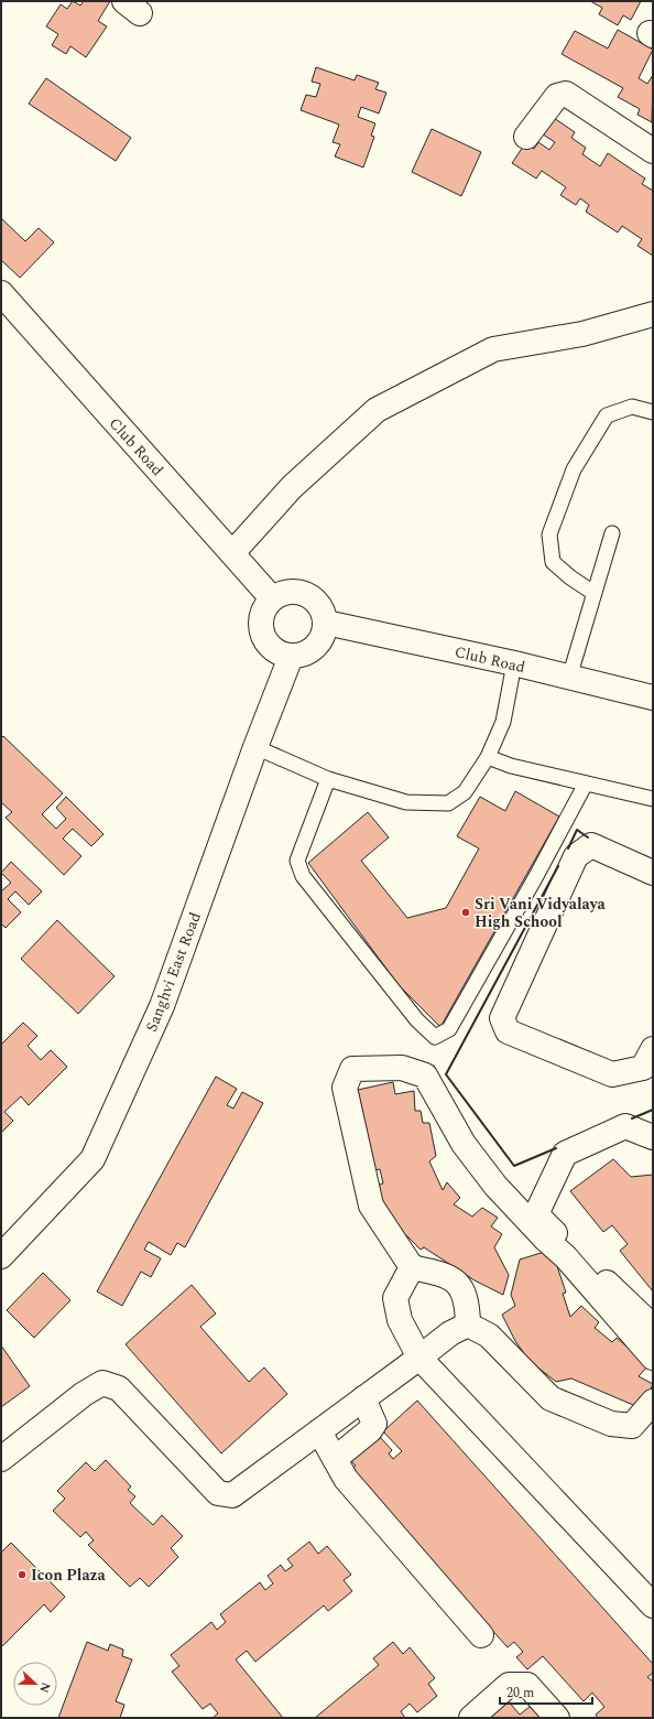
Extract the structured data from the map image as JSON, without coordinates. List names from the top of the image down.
{
  "streets": {
    "street": ["Club Road", "Sanghvi East Road"]
  },
  "crossings": [
    ["Club Road", "Sanghvi East Road"]
  ],
  "places": ["Sri Vani Vidyalaya High School", "Icon Plaza"],
  "scale_bar": "20 m",
  "north": "right"
}
